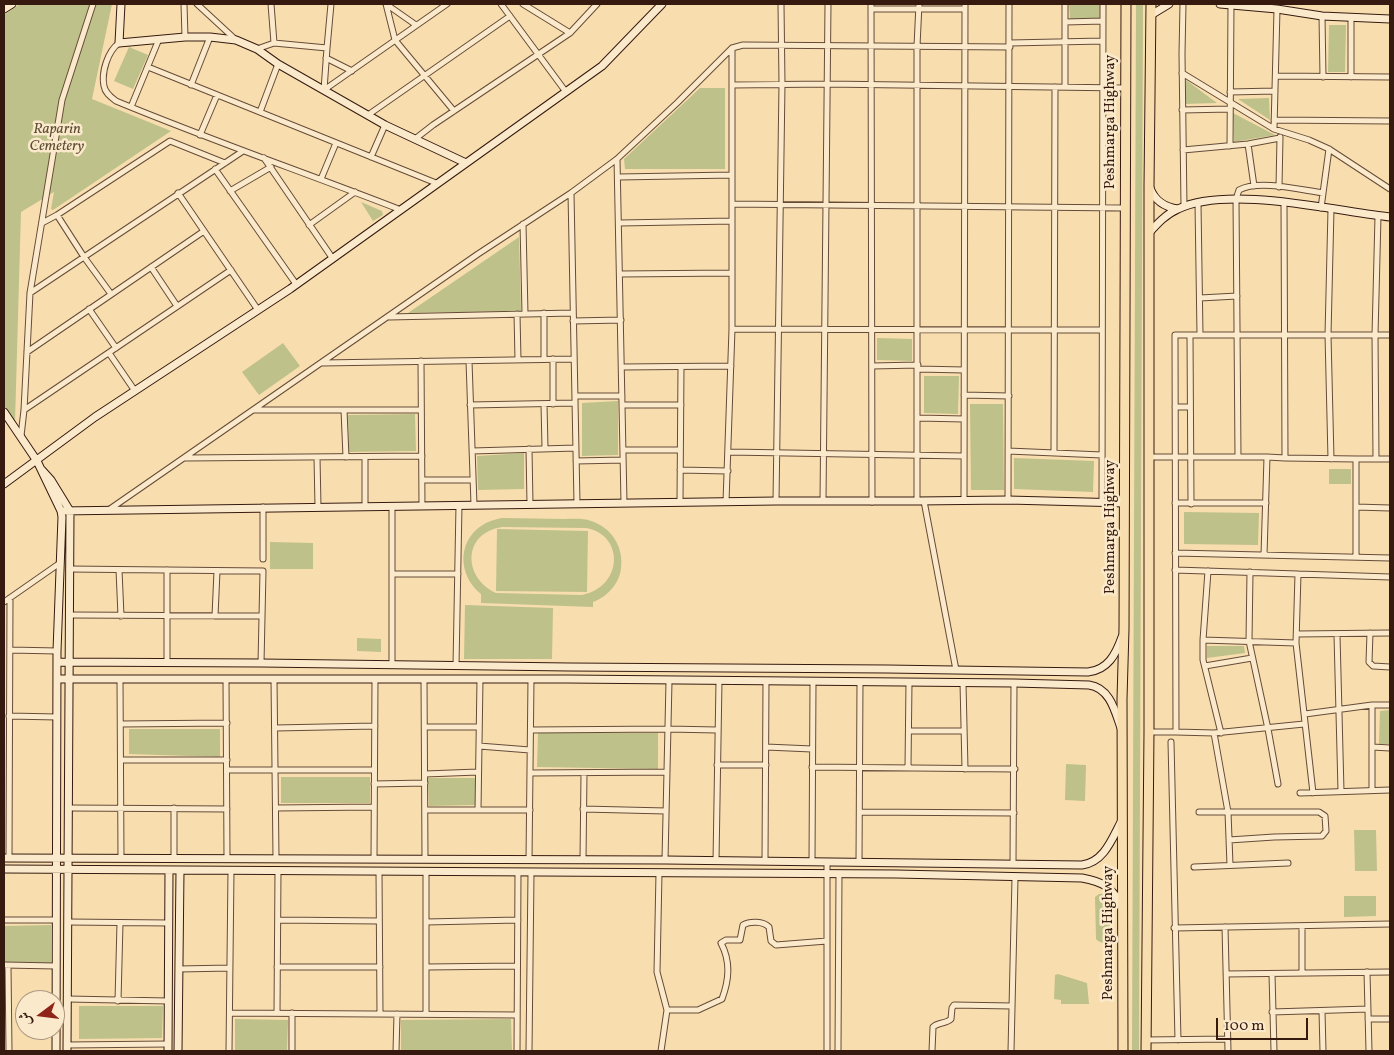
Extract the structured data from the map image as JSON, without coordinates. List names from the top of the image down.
{
  "streets": {
    "highway": ["Peshmarga Highway"]
  },
  "parks": ["Raparin Cemetery"],
  "scale_bar": "100 m",
  "north": "left"
}
